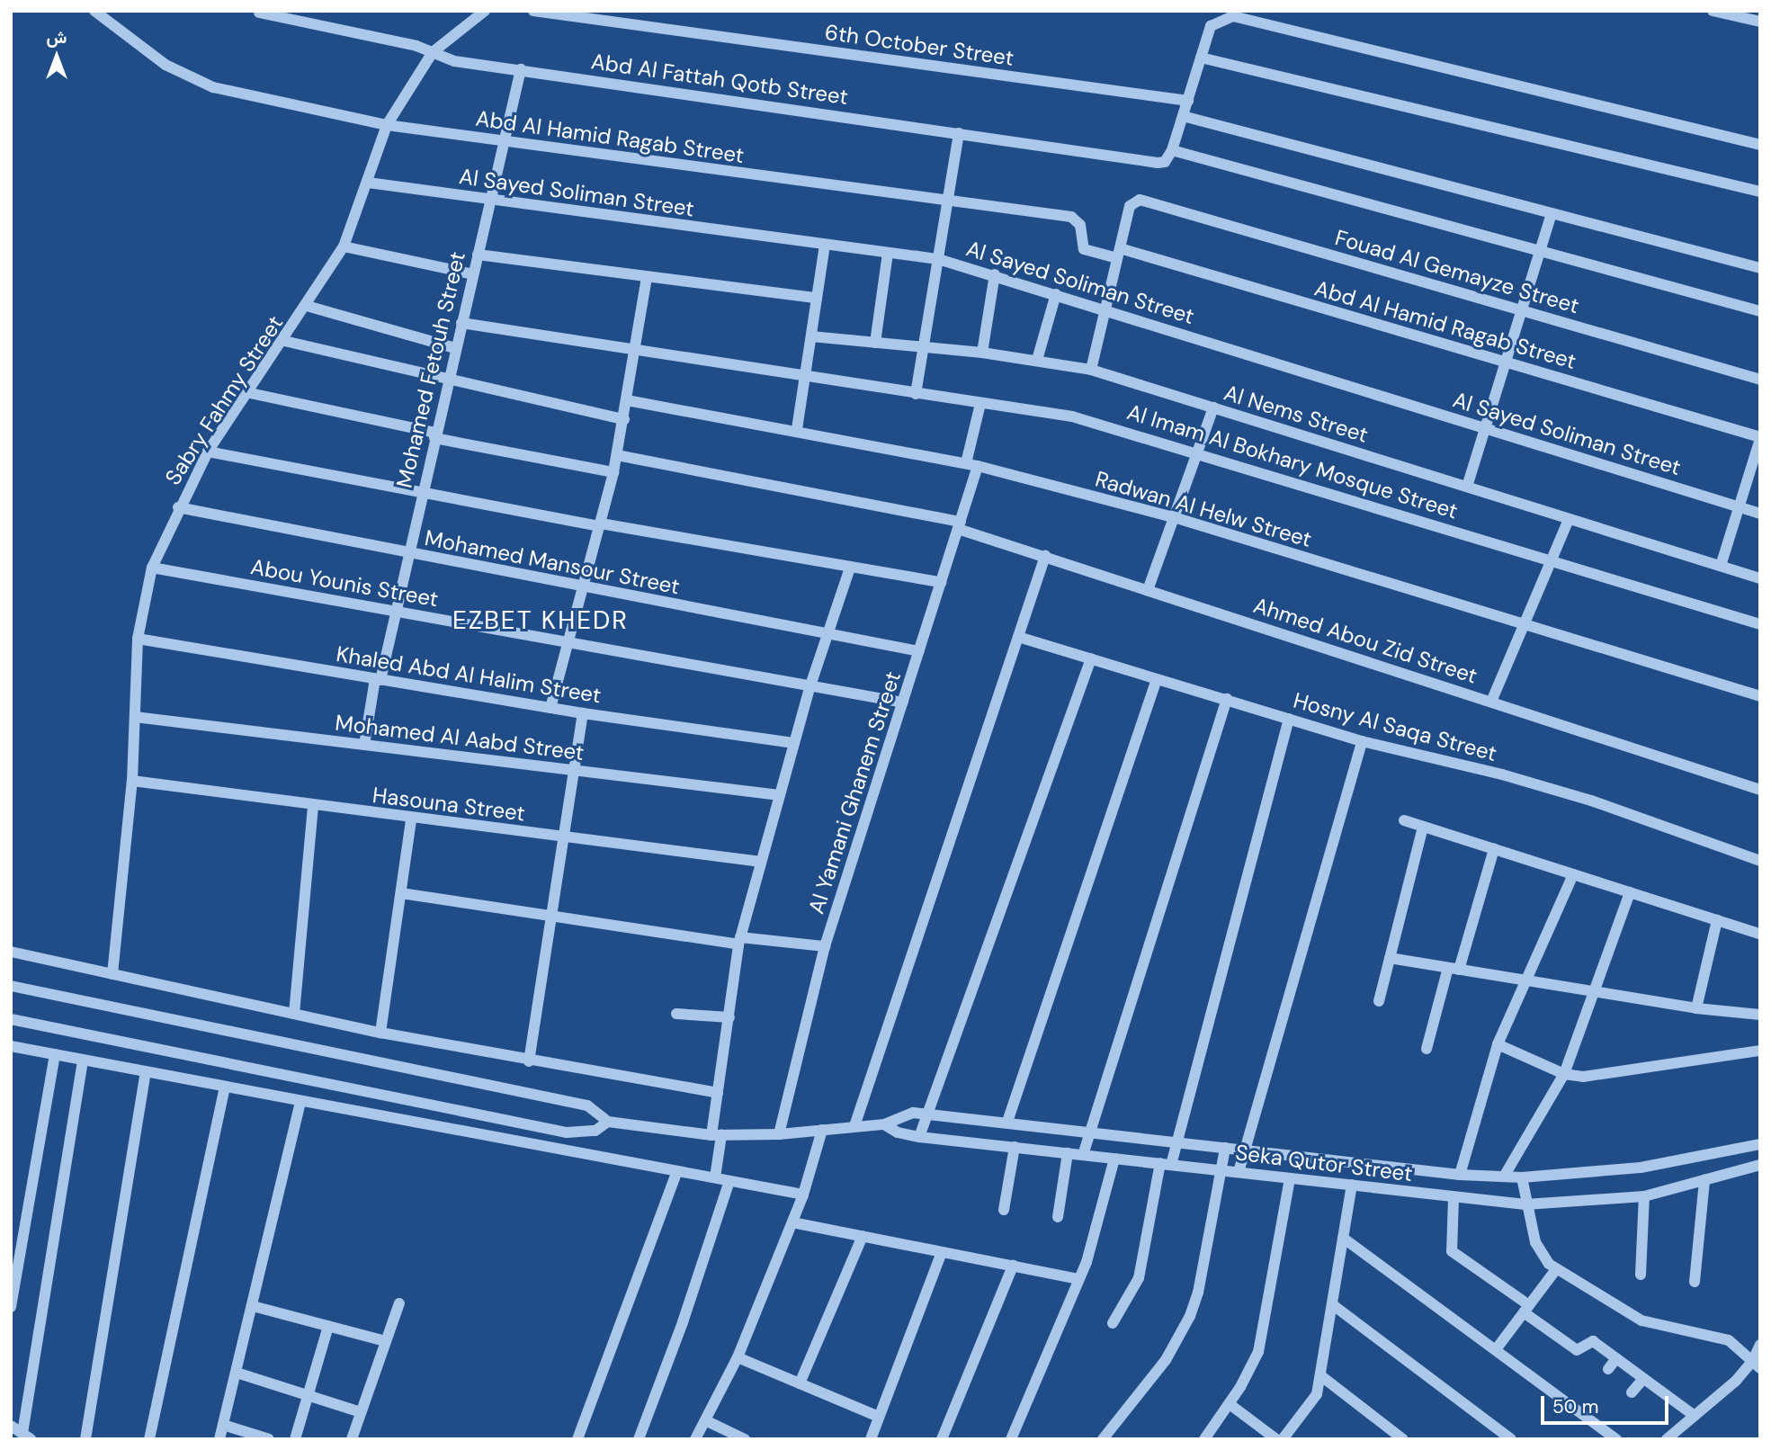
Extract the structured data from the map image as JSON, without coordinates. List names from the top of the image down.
{
  "streets": {
    "street": [
      "6th October Street",
      "Abd Al Fattah Qotb Street",
      "Abd Al Hamid Ragab Street",
      "Al Sayed Soliman Street",
      "Fouad Al Gemayze Street",
      "Mohamed Fetouh Street",
      "Sabry Fahmy Street",
      "Al Nems Street",
      "Al Imam Al Bokhary Mosque Street",
      "Radwan Al Helw Street",
      "Mohamed Mansour Street",
      "Abou Younis Street",
      "Ahmed Abou Zid Street",
      "Khaled Abd Al Halim Street",
      "Hosny Al Saqa Street",
      "Mohamed Al Aabd Street",
      "Al Yamani Ghanem Street",
      "Hasouna Street",
      "Seka Qutor Street"
    ]
  },
  "crossings": [
    ["Abd Al Fattah Qotb Street", "Mohamed Fetouh Street"],
    ["Abd Al Fattah Qotb Street", "Sabry Fahmy Street"],
    ["Abd Al Hamid Ragab Street", "Fouad Al Gemayze Street"],
    ["Abd Al Hamid Ragab Street", "Mohamed Fetouh Street"],
    ["Abd Al Hamid Ragab Street", "Sabry Fahmy Street"],
    ["Al Sayed Soliman Street", "Mohamed Fetouh Street"],
    ["Al Sayed Soliman Street", "Sabry Fahmy Street"],
    ["Mohamed Fetouh Street", "Al Imam Al Bokhary Mosque Street"],
    ["Mohamed Fetouh Street", "Mohamed Mansour Street"],
    ["Mohamed Fetouh Street", "Abou Younis Street"],
    ["Mohamed Fetouh Street", "Khaled Abd Al Halim Street"],
    ["Mohamed Fetouh Street", "Mohamed Al Aabd Street"],
    ["Sabry Fahmy Street", "Mohamed Mansour Street"],
    ["Sabry Fahmy Street", "Abou Younis Street"],
    ["Sabry Fahmy Street", "Khaled Abd Al Halim Street"],
    ["Sabry Fahmy Street", "Mohamed Al Aabd Street"],
    ["Sabry Fahmy Street", "Hasouna Street"],
    ["Al Imam Al Bokhary Mosque Street", "Al Yamani Ghanem Street"],
    ["Radwan Al Helw Street", "Al Yamani Ghanem Street"],
    ["Mohamed Mansour Street", "Al Yamani Ghanem Street"],
    ["Abou Younis Street", "Al Yamani Ghanem Street"],
    ["Ahmed Abou Zid Street", "Al Yamani Ghanem Street"],
    ["Al Yamani Ghanem Street", "Seka Qutor Street"]
  ],
  "districts": ["EZBET KHEDR"],
  "scale_bar": "50 m",
  "north": "top"
}
